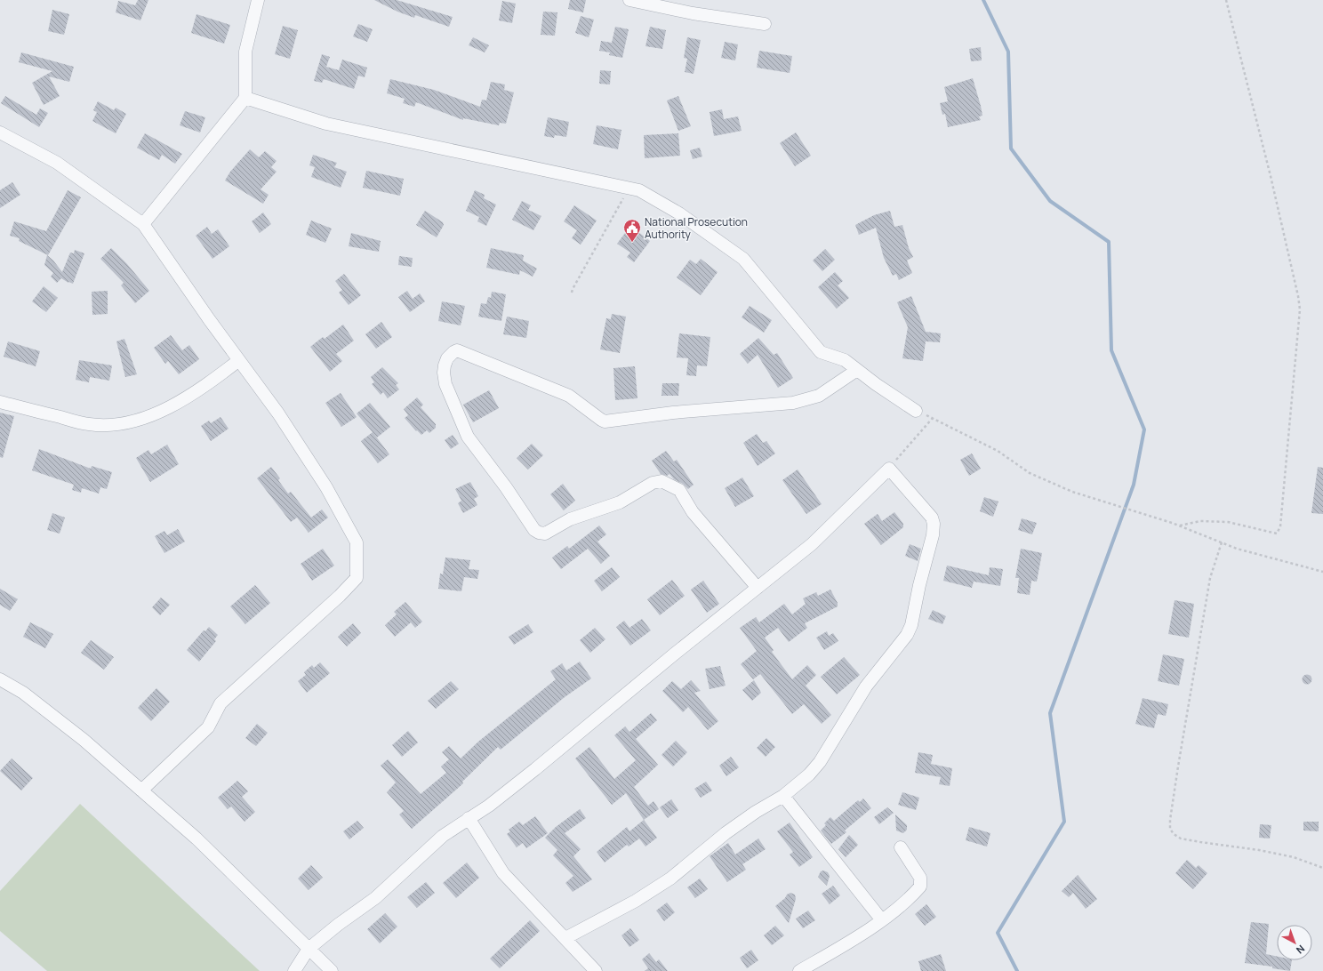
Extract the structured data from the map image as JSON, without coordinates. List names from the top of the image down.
{
  "places": {
    "public building": ["National Prosecution Authority"]
  },
  "north": "bottom right"
}
